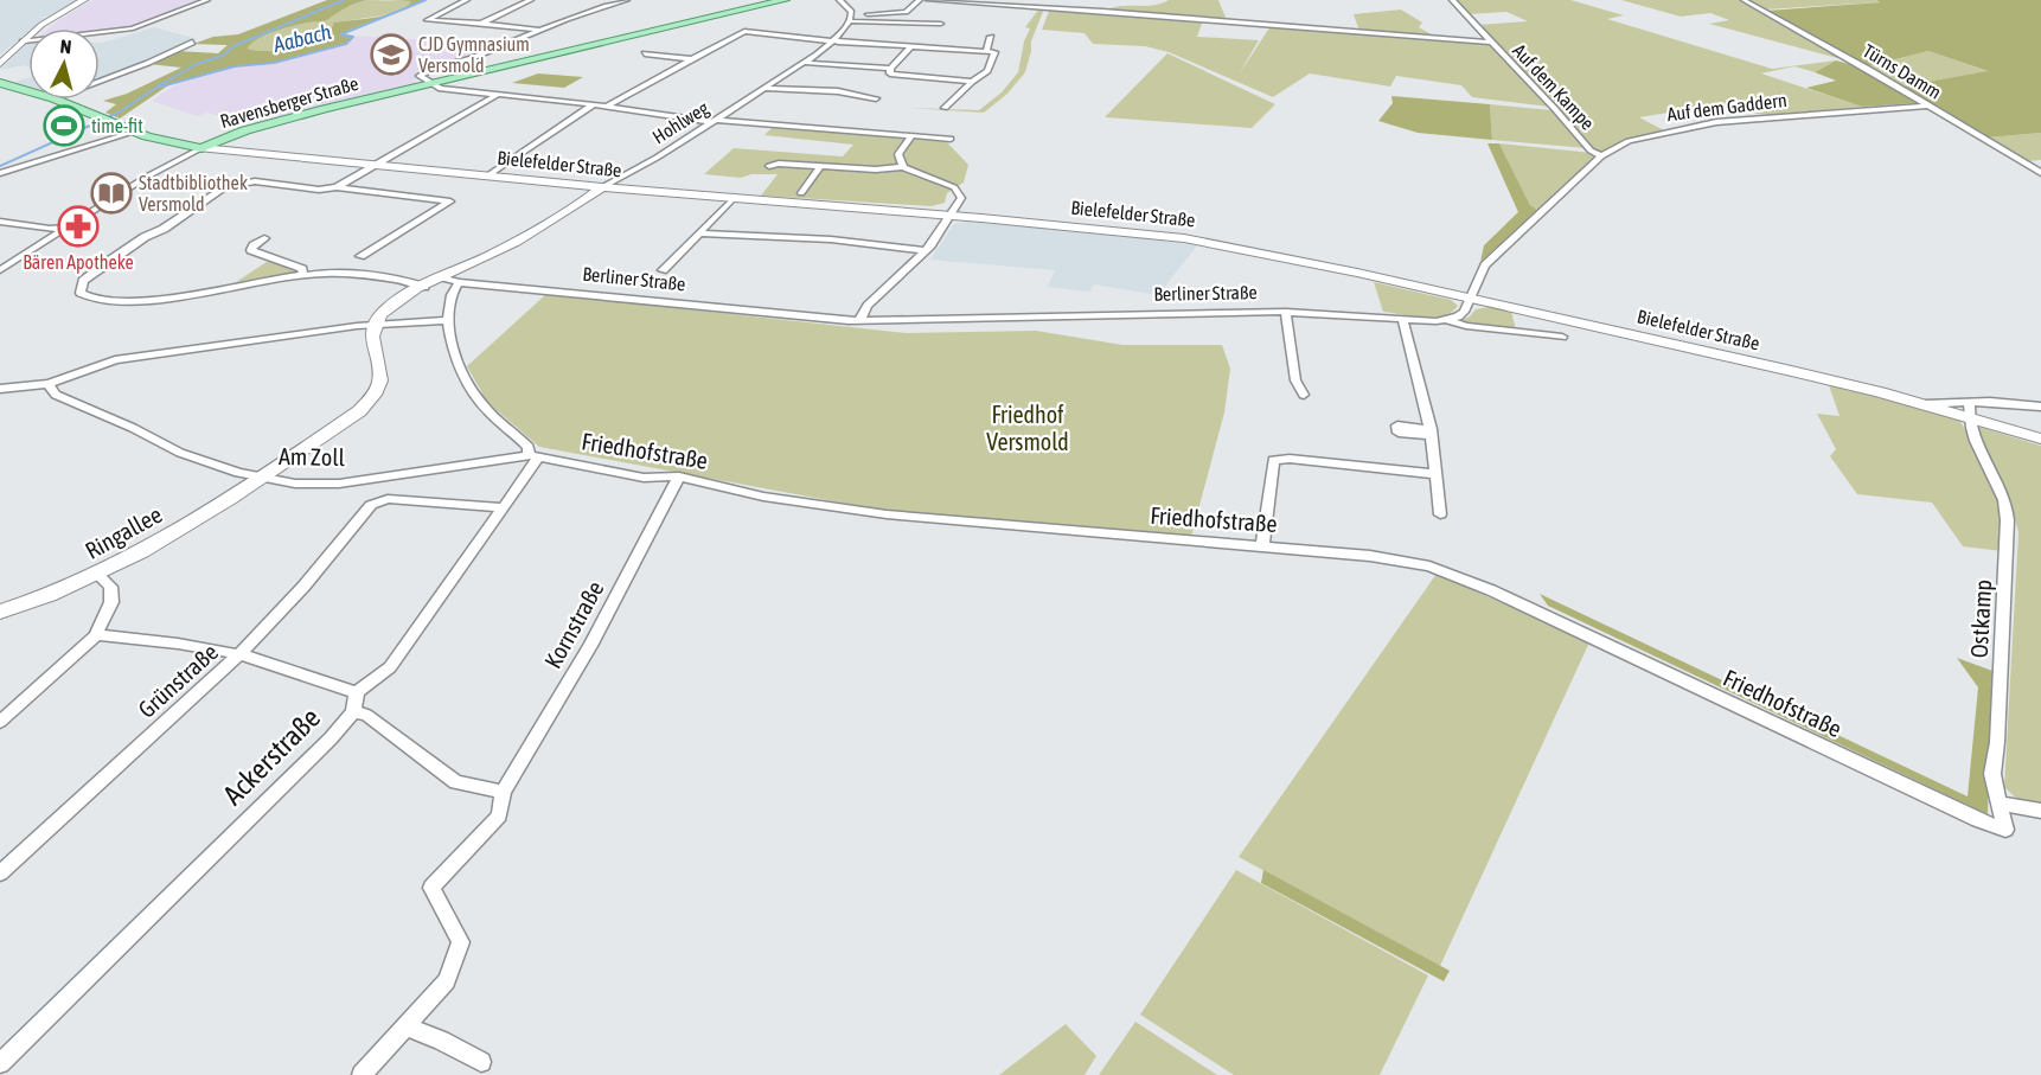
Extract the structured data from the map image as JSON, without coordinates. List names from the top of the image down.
{
  "streets": {
    "main road": [
      "Ravensberger Straße",
      "Hohlweg",
      "Bielefelder Straße",
      "Am Zoll",
      "Ringallee"
    ],
    "street": [
      "Türns Damm",
      "Auf dem Kampe",
      "Auf dem Gaddern",
      "Berliner Straße",
      "Friedhofstraße",
      "Ostkamp",
      "Kornstraße",
      "Grünstraße",
      "Ackerstraße"
    ]
  },
  "crossings": [
    ["Türns Damm", "Auf dem Gaddern"],
    ["Auf dem Kampe", "Auf dem Gaddern"],
    ["Ravensberger Straße", "Bielefelder Straße"],
    ["Auf dem Gaddern", "Bielefelder Straße"],
    ["Hohlweg", "Bielefelder Straße"],
    ["Hohlweg", "Berliner Straße"],
    ["Bielefelder Straße", "Ostkamp"],
    ["Friedhofstraße", "Am Zoll"],
    ["Friedhofstraße", "Ostkamp"],
    ["Friedhofstraße", "Kornstraße"],
    ["Am Zoll", "Ringallee"]
  ],
  "water": ["Aabach"],
  "parks": ["Friedhof Versmold"],
  "places": {
    "school or university": ["CJD Gymnasium Versmold"],
    "sports": ["time-fit"],
    "library": ["Stadtbibliothek Versmold"],
    "pharmacy": ["Bären Apotheke"]
  },
  "north": "top"
}
